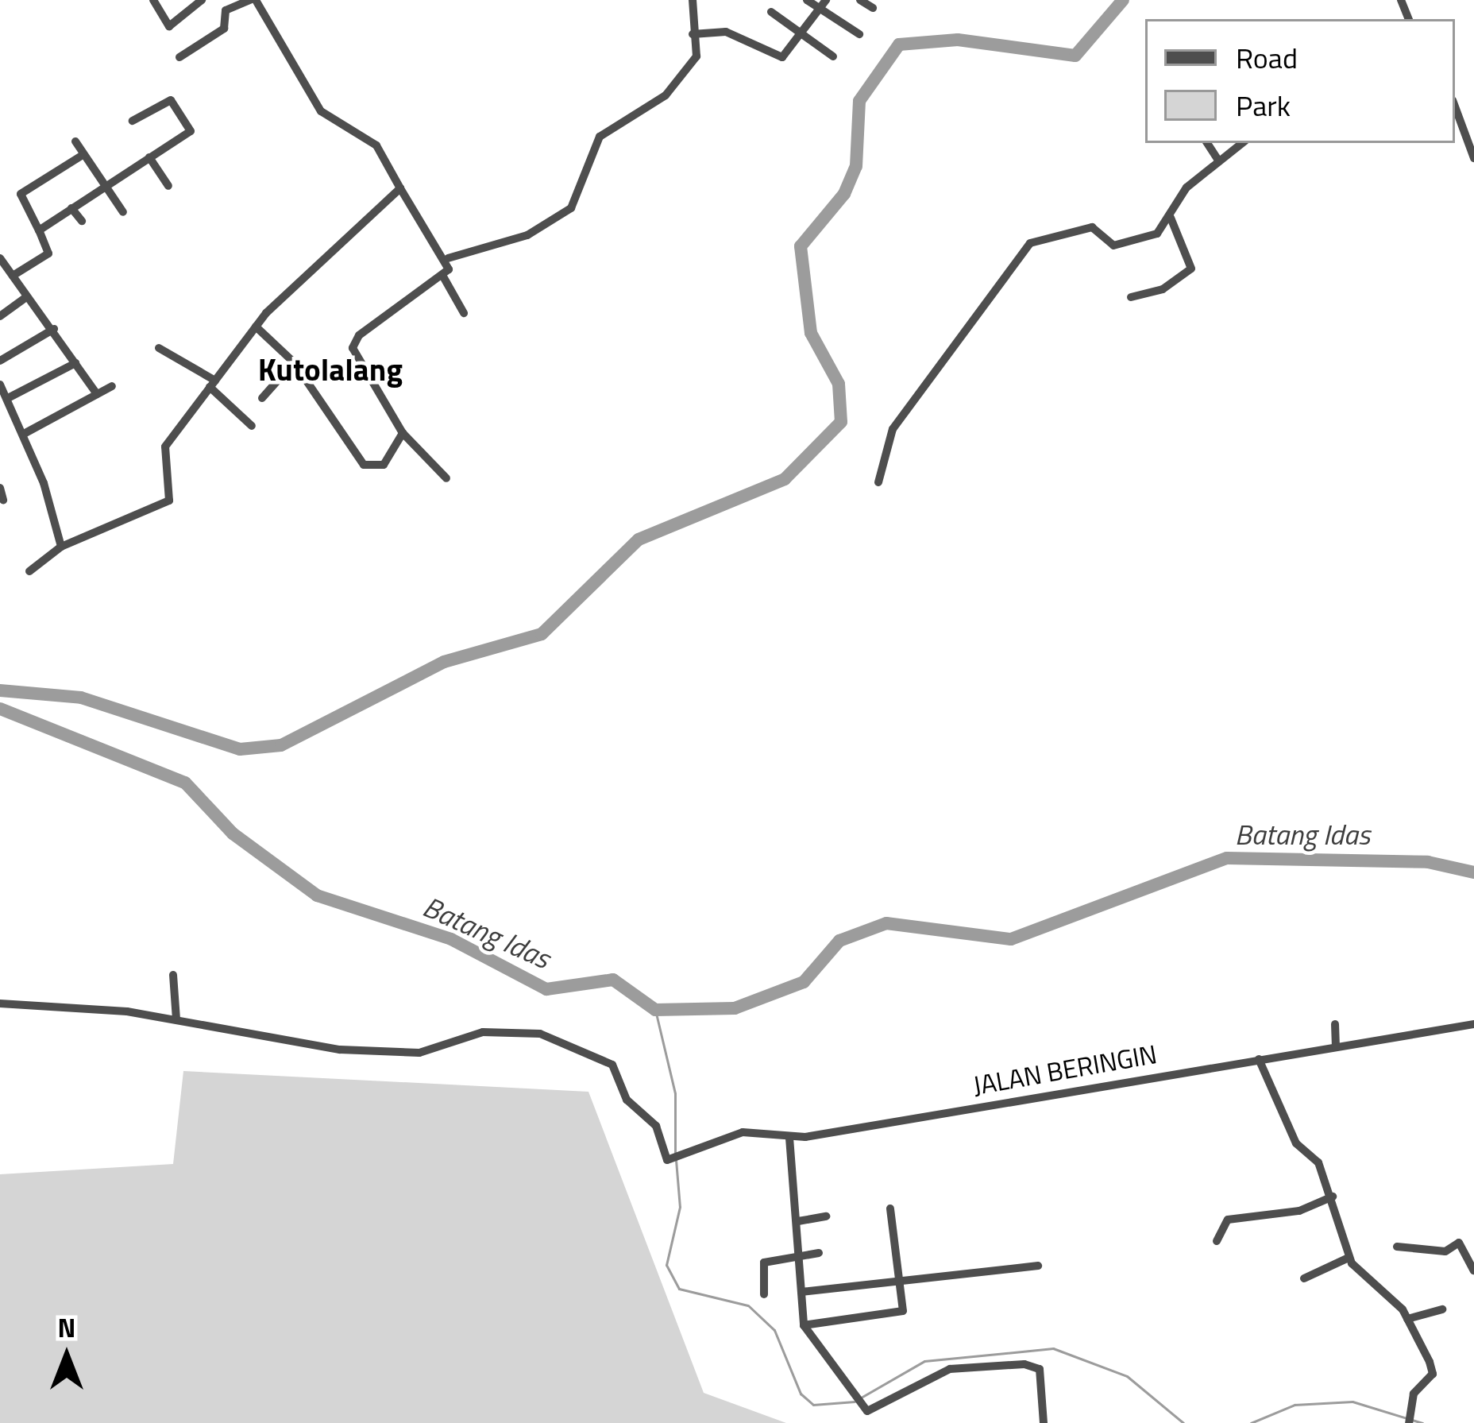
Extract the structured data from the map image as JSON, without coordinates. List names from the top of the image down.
{
  "streets": {
    "street": ["JALAN BERINGIN"]
  },
  "districts": ["Kutolalang"],
  "water": ["Batang Idas"],
  "legend": ["Road", "Park"],
  "north": "top"
}
